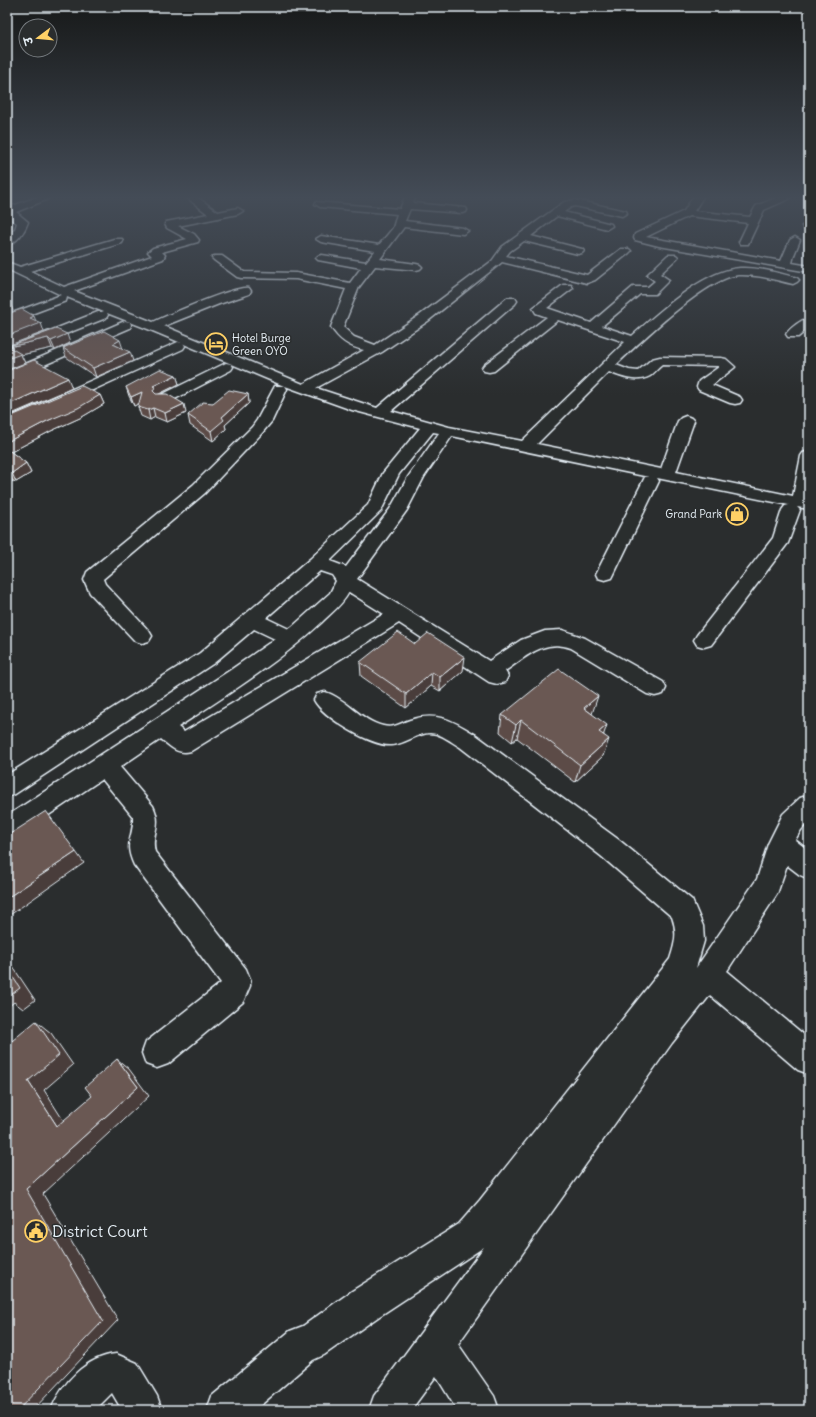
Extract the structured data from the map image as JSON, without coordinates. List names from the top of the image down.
{
  "places": {
    "hotel": ["Hotel Burge Green OYO"],
    "shop": ["Grand Park"],
    "public building": ["District Court"]
  },
  "north": "left"
}
